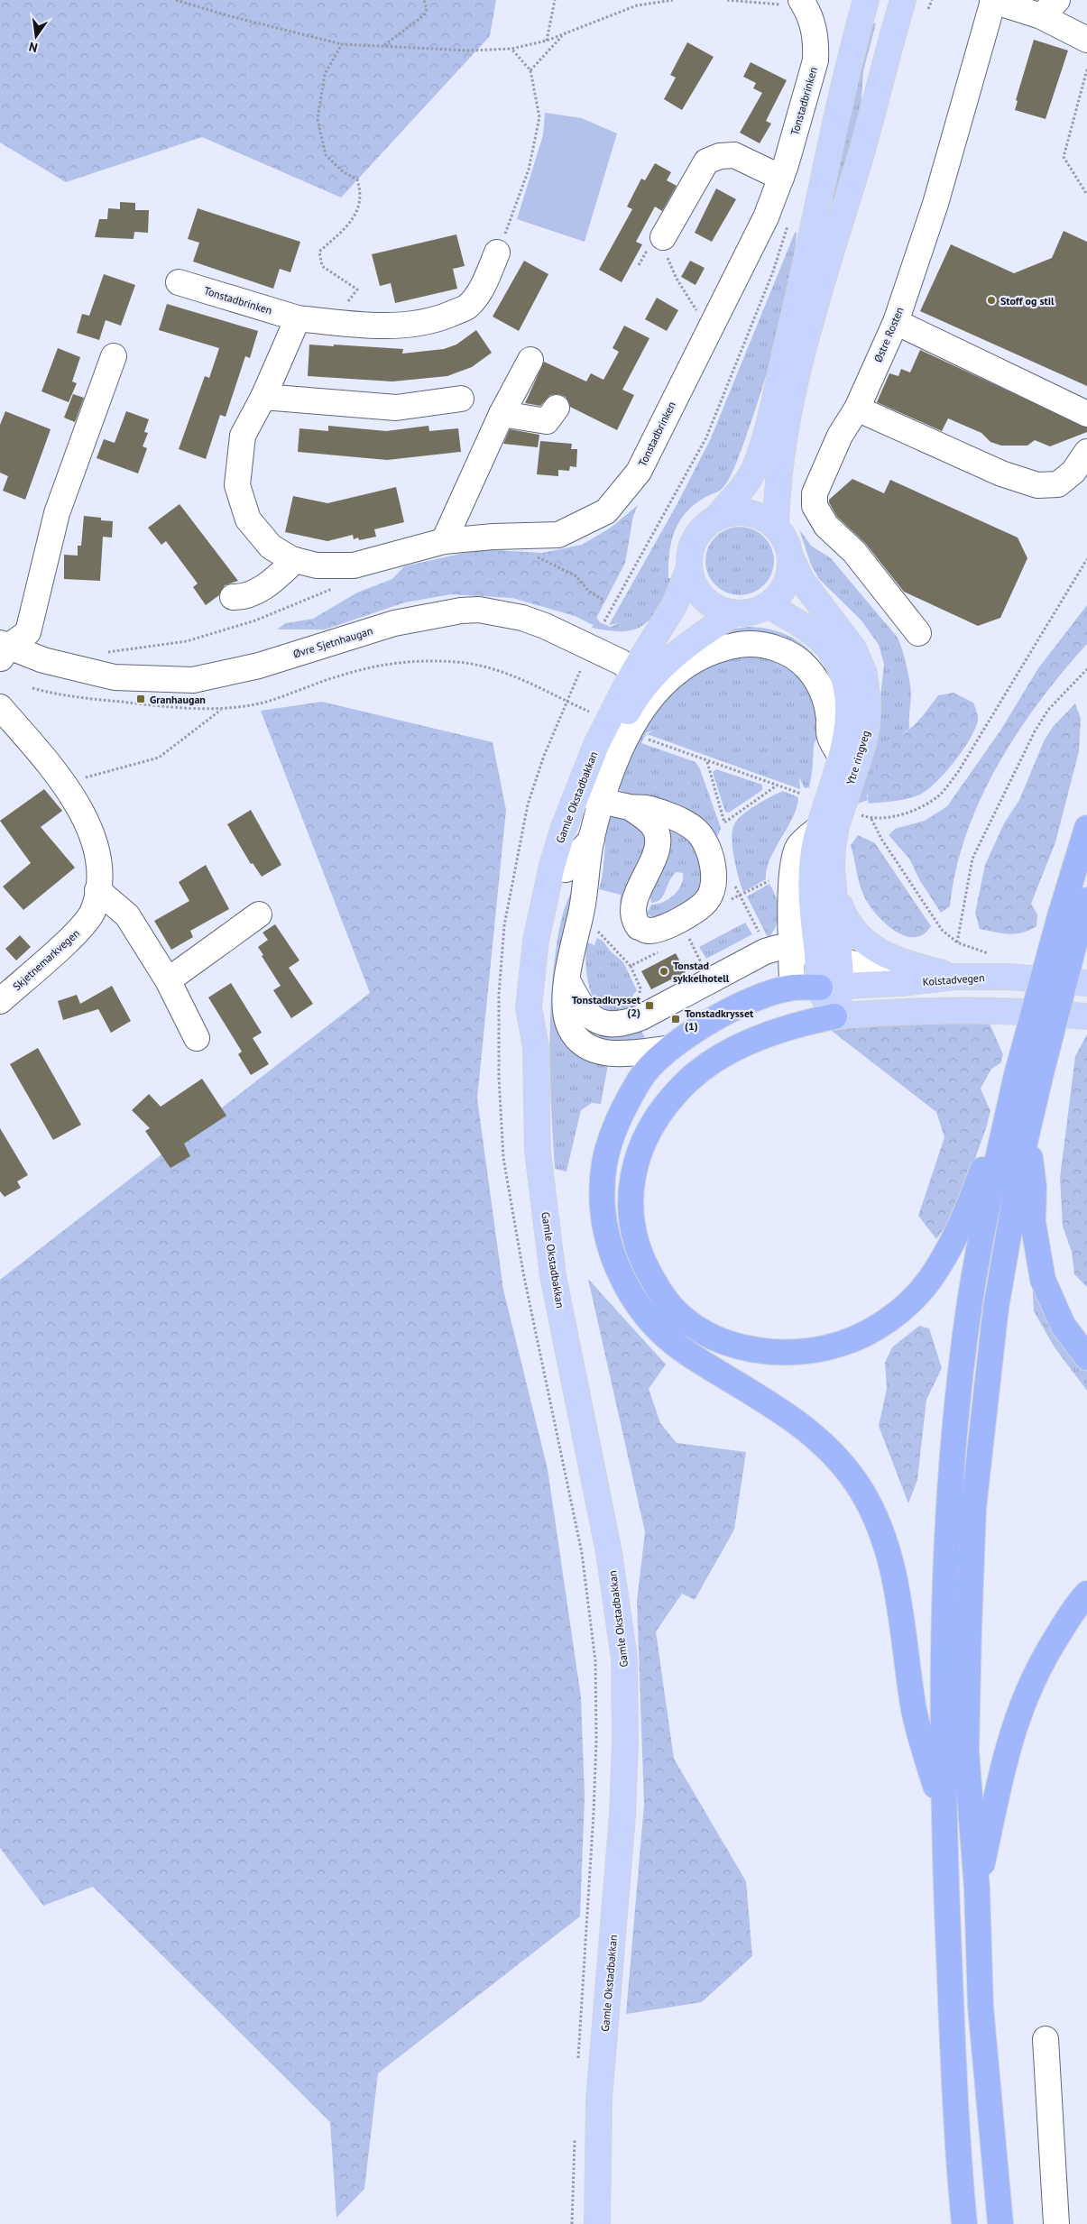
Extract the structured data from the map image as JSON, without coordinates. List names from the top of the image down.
{
  "streets": {
    "main road": ["Ytre ringveg", "Gamle Okstadbakkan", "Kolstadvegen"],
    "street": [
      "Tonstadbrinken",
      "Østre Rosten",
      "Øvre Sjetnhaugan",
      "Skjetnemarkvegen"
    ]
  },
  "crossings": [
    ["Øvre Sjetnhaugan", "Gamle Okstadbakkan"],
    ["Ytre ringveg", "Gamle Okstadbakkan"],
    ["Ytre ringveg", "Kolstadvegen"]
  ],
  "places": {
    "other": ["Stoff og stil", "Tonstad sykkelhotell"],
    "transit": ["Granhaugan", "Tonstadkrysset (2)", "Tonstadkrysset (1)"]
  },
  "north": "bottom"
}
